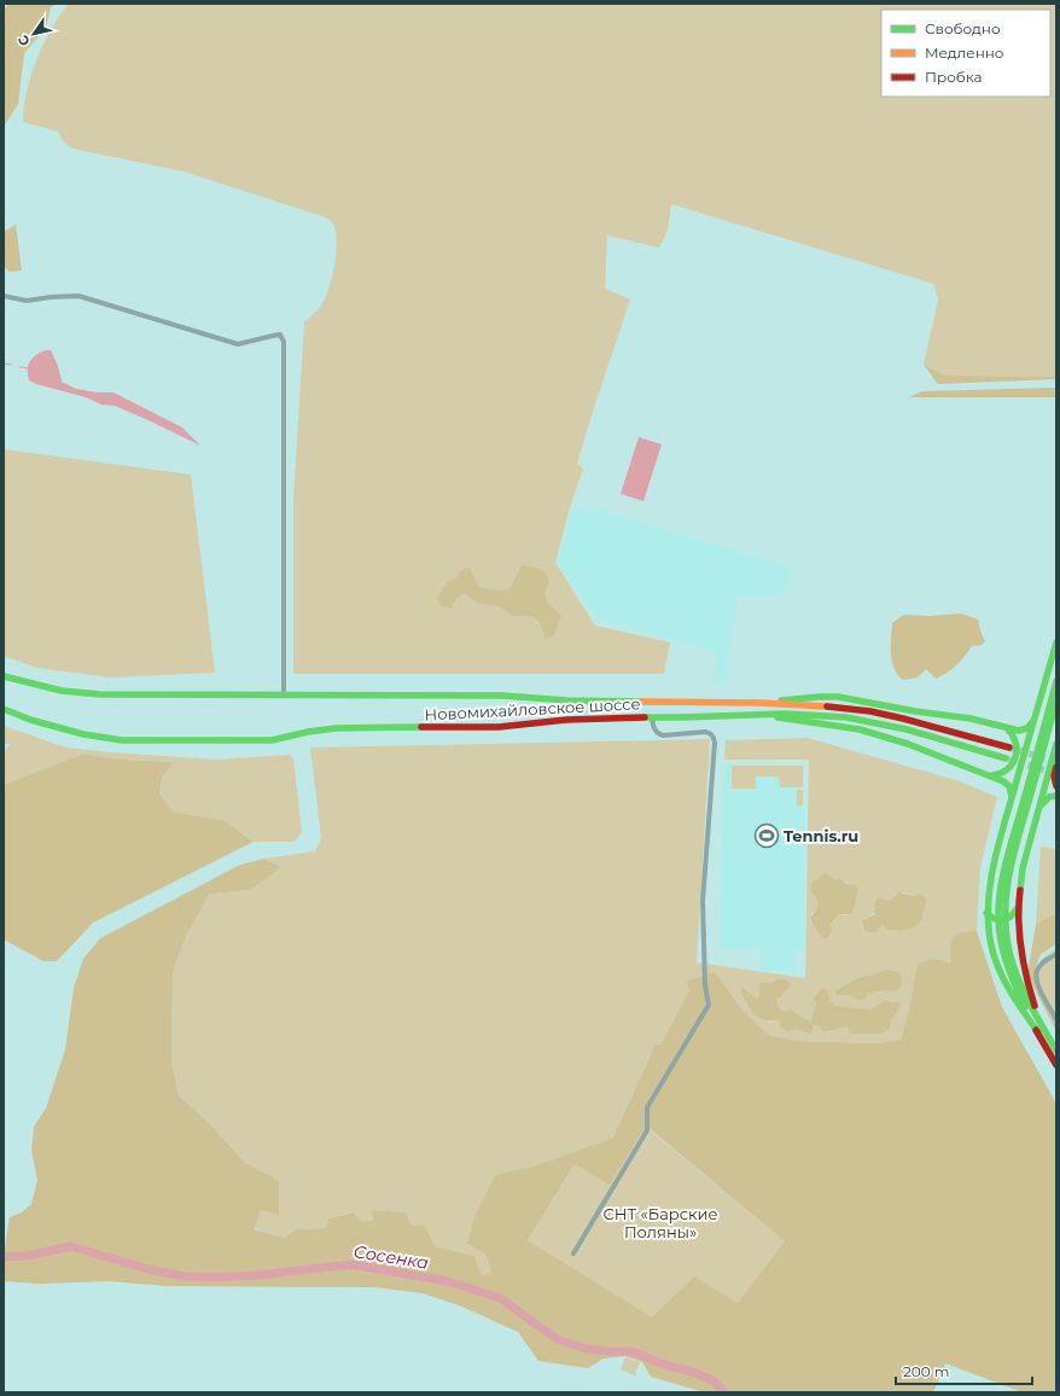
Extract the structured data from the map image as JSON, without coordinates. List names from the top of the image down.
{
  "streets": {
    "main road": ["Новомихайловское шоссе"]
  },
  "water": ["Сосенка"],
  "parks": ["СНТ «Барские Поляны»"],
  "places": {
    "sports": ["Tennis.ru"]
  },
  "legend": ["Свободно", "Медленно", "Пробка"],
  "scale_bar": "200 m",
  "north": "bottom left"
}
